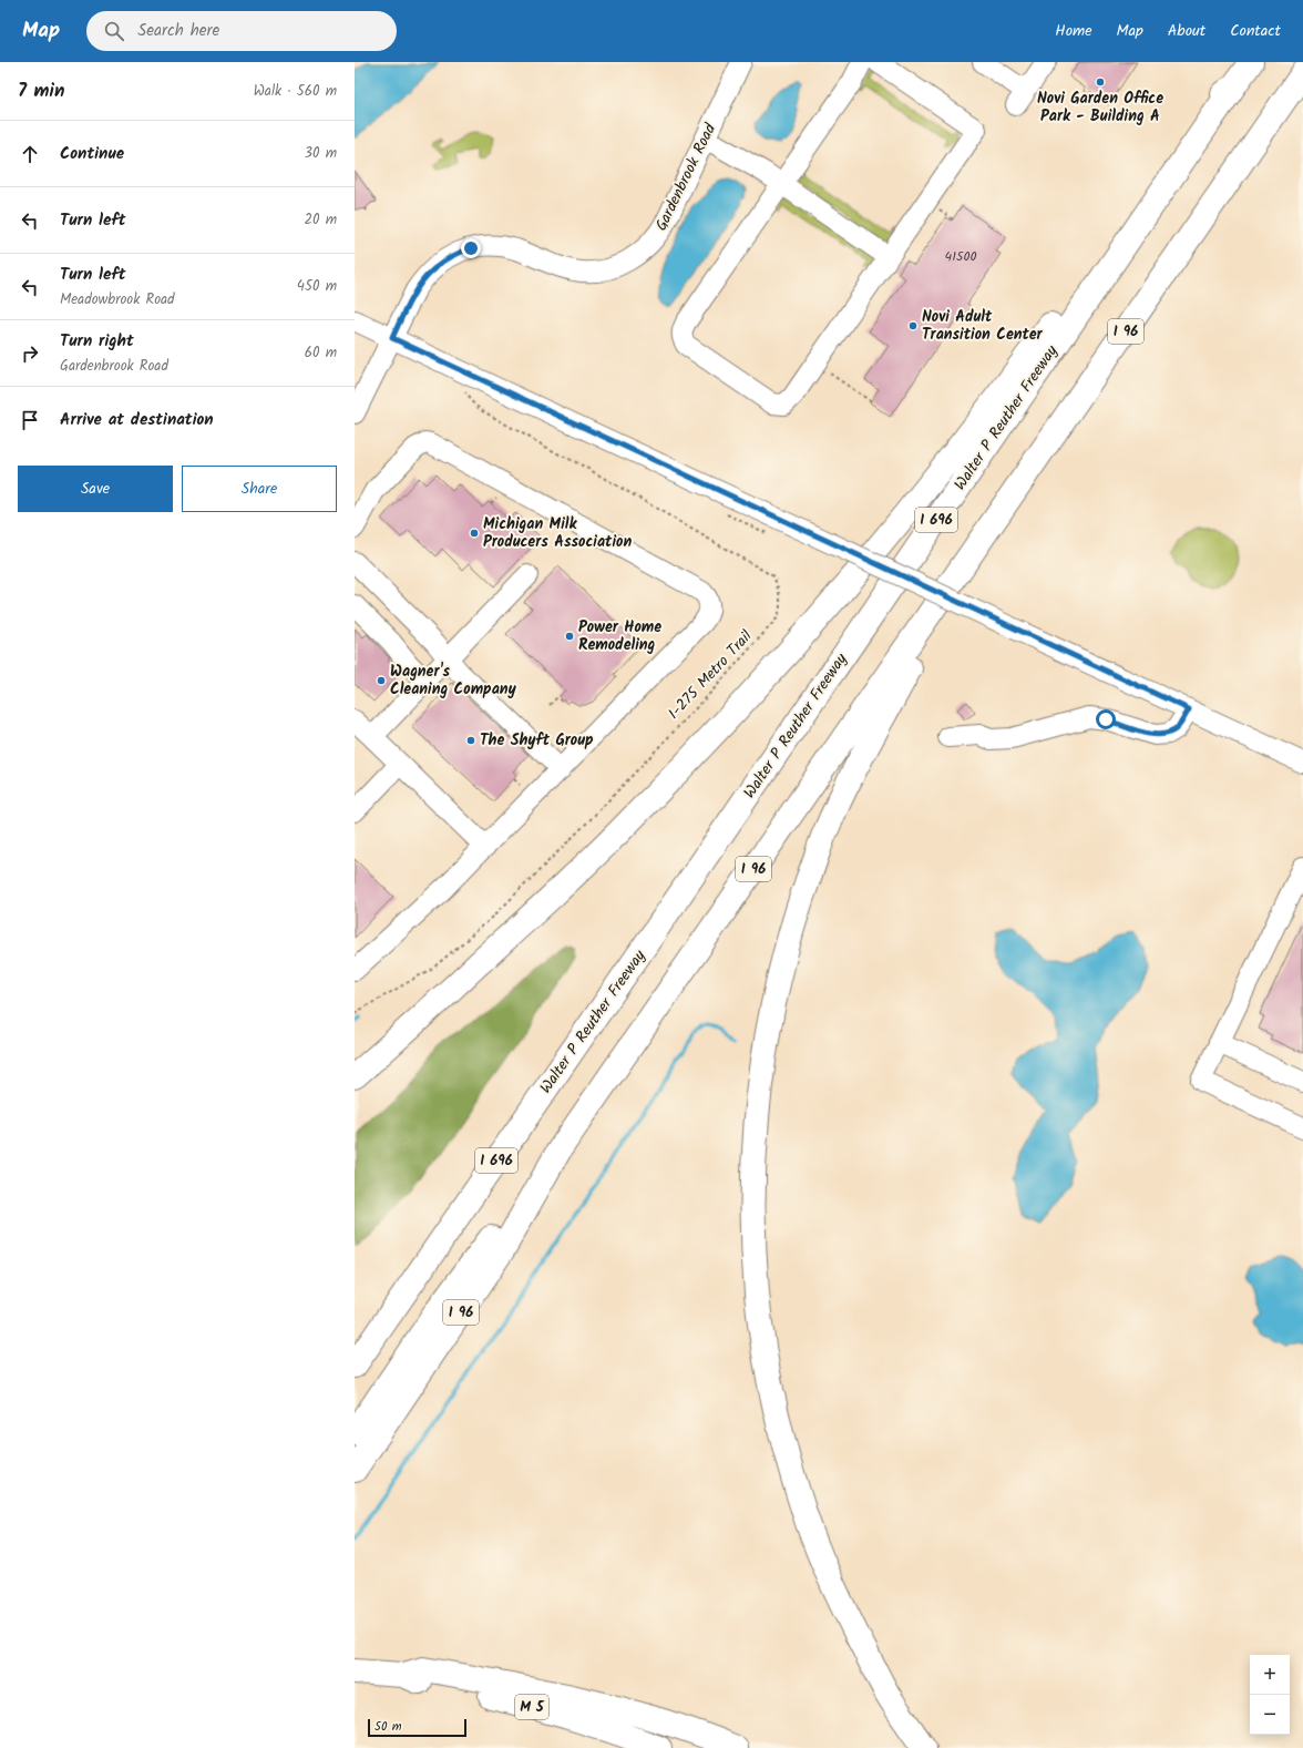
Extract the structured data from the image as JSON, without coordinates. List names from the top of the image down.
{
  "streets": {
    "highway": [
      "I 96",
      "Walter P Reuther Freeway",
      "I 696",
      "M 5"
    ],
    "street": ["Gardenbrook Road"],
    "path": ["I-275 Metro Trail"]
  },
  "places": [
    "Novi Garden Office Park - Building A",
    "Novi Adult Transition Center",
    "Michigan Milk Producers Association",
    "Power Home Remodeling",
    "Wagner's Cleaning Company",
    "The Shyft Group"
  ],
  "house_numbers": ["41500"],
  "scale_bar": "50 m",
  "page": {
    "header": "Map",
    "search": "Search here",
    "nav": [
      "Home",
      "Map",
      "About",
      "Contact"
    ],
    "heading": ["7 min", "Walk · 560 m"],
    "list": [
      ["Continue", "30 m"],
      ["Turn left", "20 m"],
      ["Turn left", "Meadowbrook Road", "450 m"],
      ["Turn right", "Gardenbrook Road", "60 m"],
      "Arrive at destination"
    ],
    "buttons": ["Save", "Share"],
    "map_buttons": ["+", "−"],
    "scale": "50 m"
  }
}
